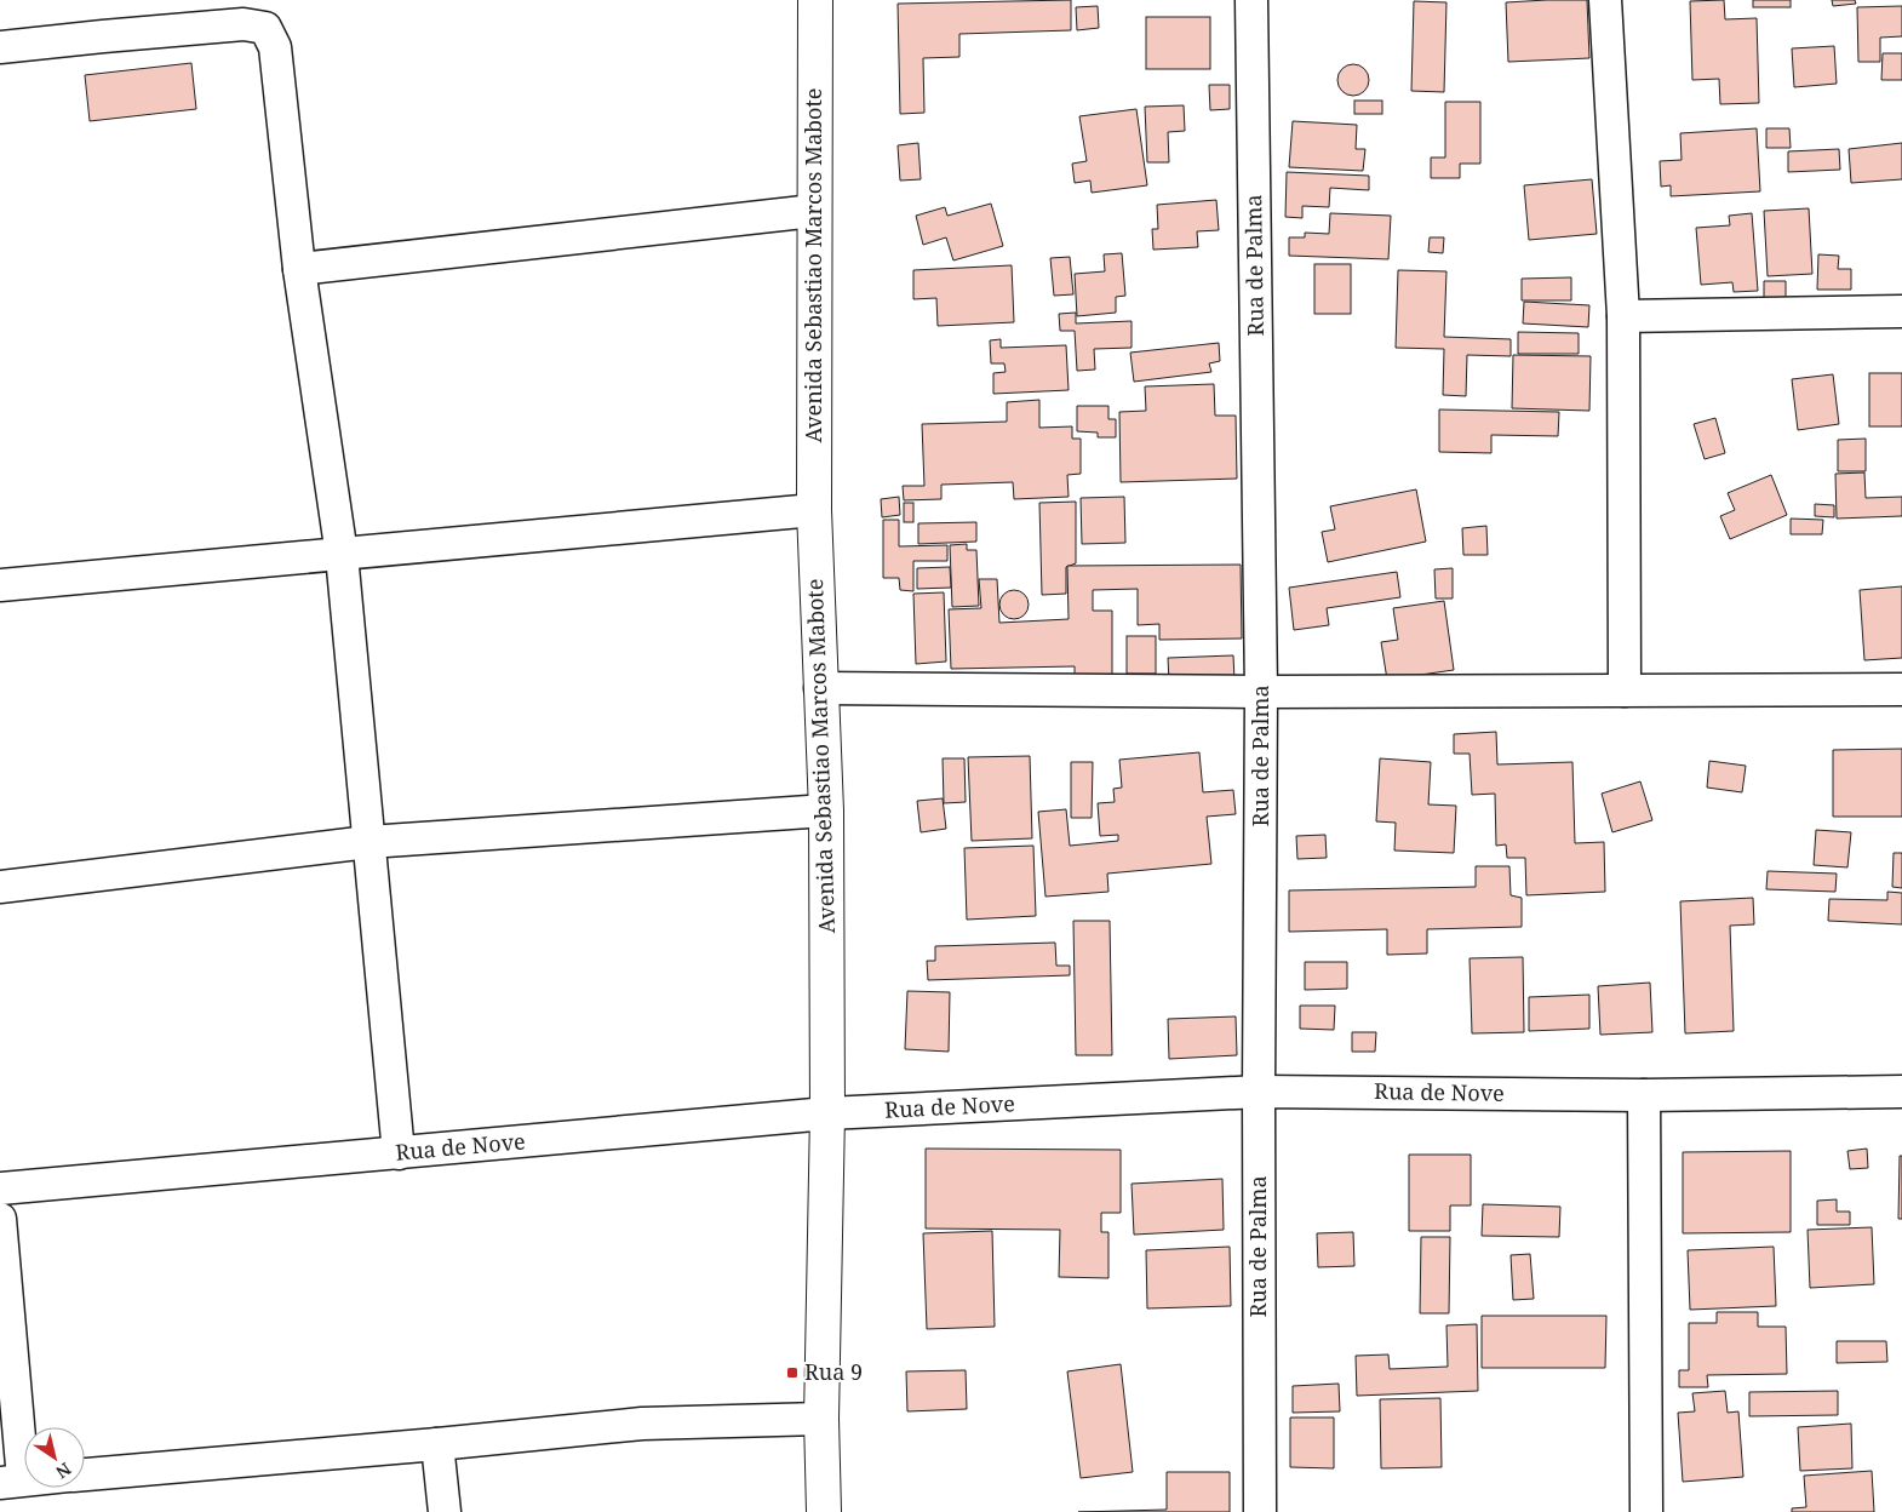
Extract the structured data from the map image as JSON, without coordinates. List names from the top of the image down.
{
  "streets": {
    "main road": ["Avenida Sebastiao Marcos Mabote"],
    "street": ["Rua de Palma", "Rua de Nove"]
  },
  "crossings": [
    ["Avenida Sebastiao Marcos Mabote", "Rua de Nove"],
    ["Rua de Palma", "Rua de Nove"]
  ],
  "places": {
    "transit": ["Rua 9"]
  },
  "north": "bottom right"
}
